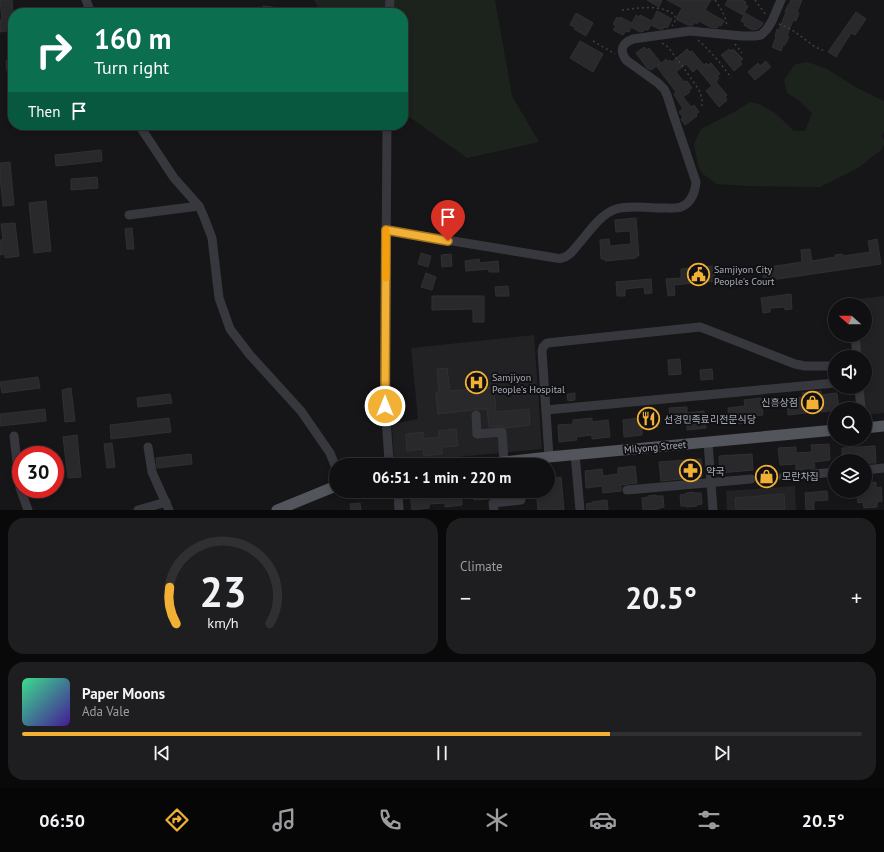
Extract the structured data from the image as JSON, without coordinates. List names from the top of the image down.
{
  "streets": {
    "main road": ["Milyong Street"]
  },
  "places": {
    "public building": ["Samjiyon City People's Court"],
    "hospital": ["Samjiyon People's Hospital"],
    "shop": ["신흥상점", "모란차집"],
    "restaurant": ["선경민족료리전문식당"],
    "pharmacy": ["약국"]
  },
  "north": "left",
  "page": {
    "turn": ["160 m", "Turn right"],
    "then": "Then",
    "limit": "30",
    "trip": "06:51 · 1 min · 220 m",
    "tile": "Climate",
    "heat": ["−", "20.5°", "+"],
    "song": ["Paper Moons", "Ada Vale"],
    "tabs": ["06:50", "20.5°"],
    "gauge": ["23", "km/h"]
  }
}
